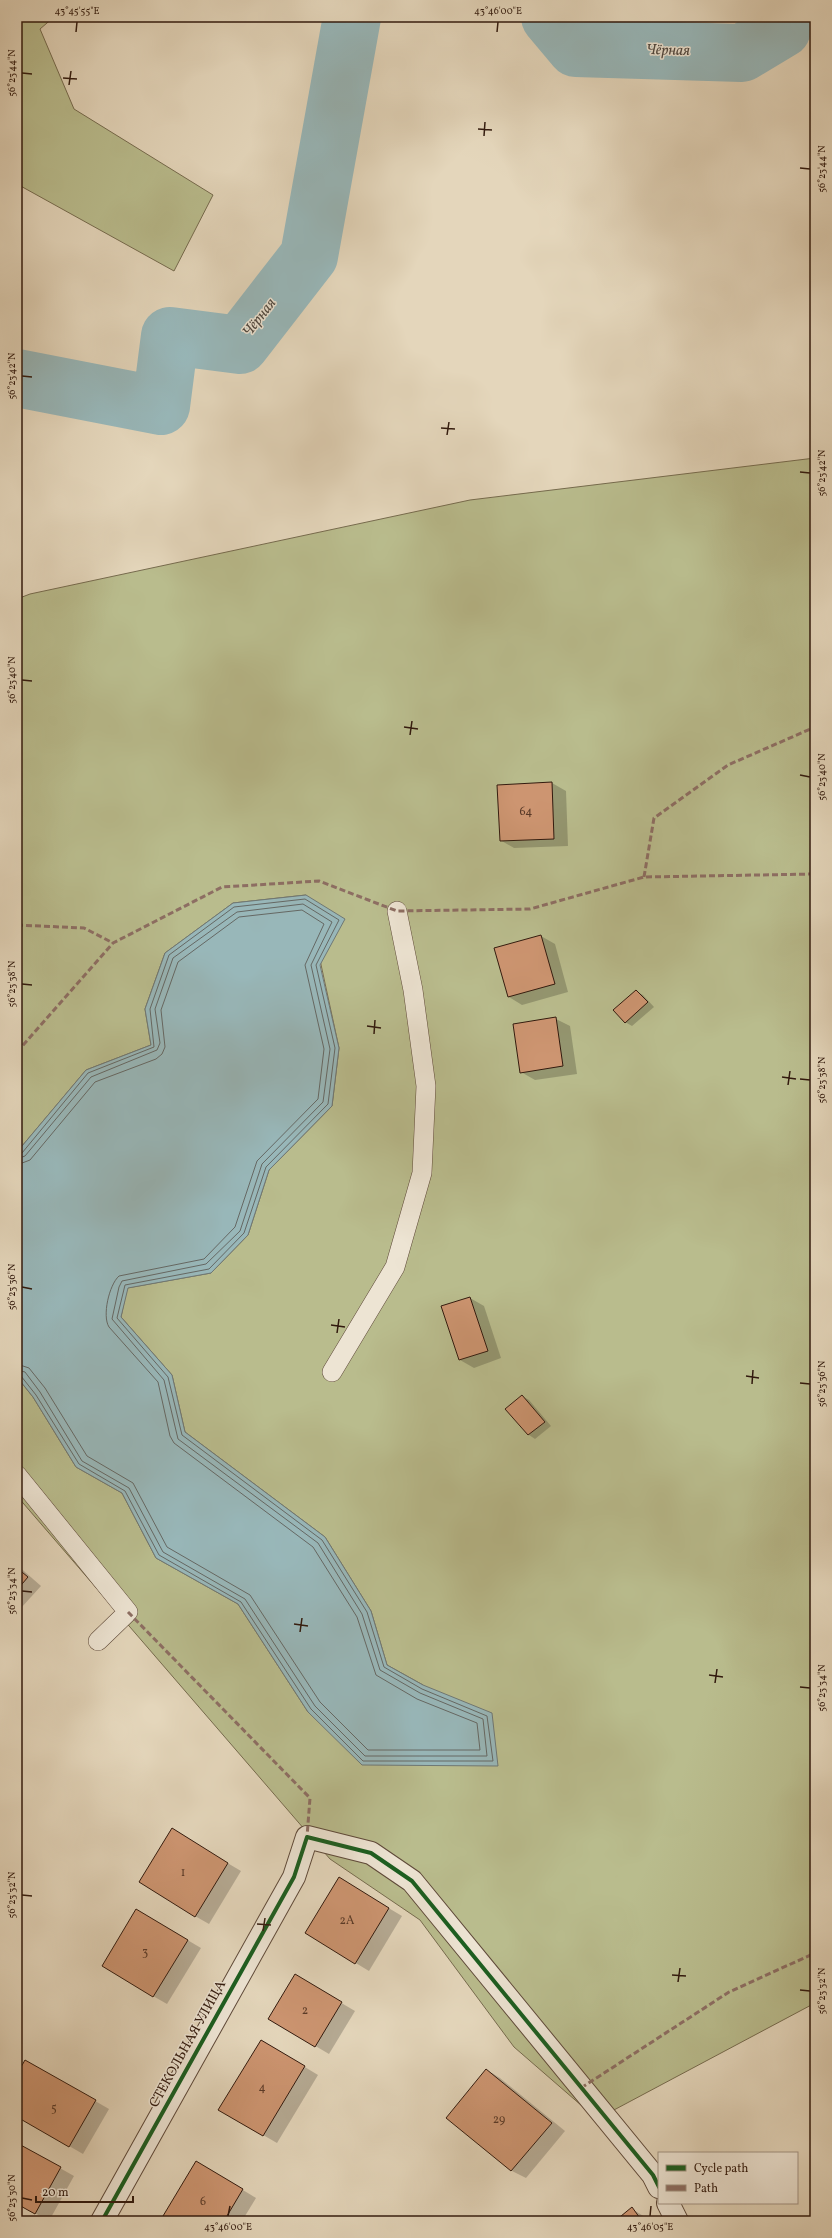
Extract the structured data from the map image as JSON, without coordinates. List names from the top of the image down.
{
  "streets": {
    "street": ["СТЕКОЛЬНАЯ УЛИЦА"]
  },
  "water": ["Чёрная"],
  "house_numbers": [
    "64",
    "1",
    "2А",
    "3",
    "2",
    "4",
    "5",
    "29",
    "6"
  ],
  "legend": ["Cycle path", "Path"],
  "scale_bar": "20 m",
  "coordinates": [
    "43°45'55\"E",
    "43°46'00\"E",
    "56°23'44\"N",
    "56°23'42\"N",
    "56°23'40\"N",
    "56°23'38\"N",
    "56°23'36\"N",
    "56°23'34\"N",
    "56°23'32\"N",
    "56°23'30\"N",
    "43°46'05\"E"
  ]
}
